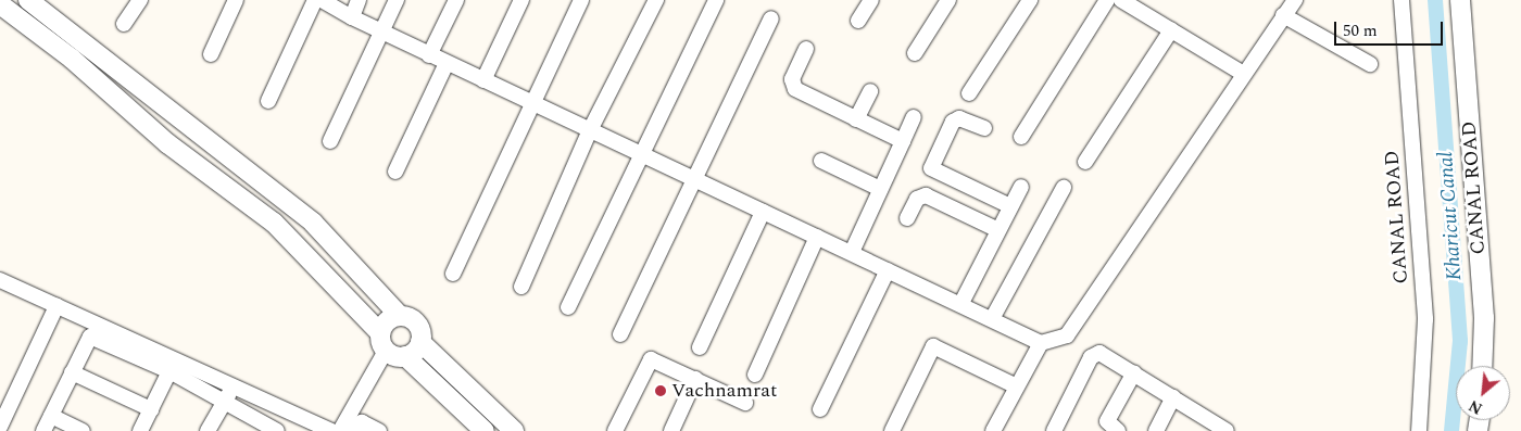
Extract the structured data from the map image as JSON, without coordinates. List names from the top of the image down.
{
  "streets": {
    "street": ["CANAL ROAD"]
  },
  "water": ["Kharicut Canal"],
  "places": ["Vachnamrat"],
  "scale_bar": "50 m",
  "north": "bottom left"
}
